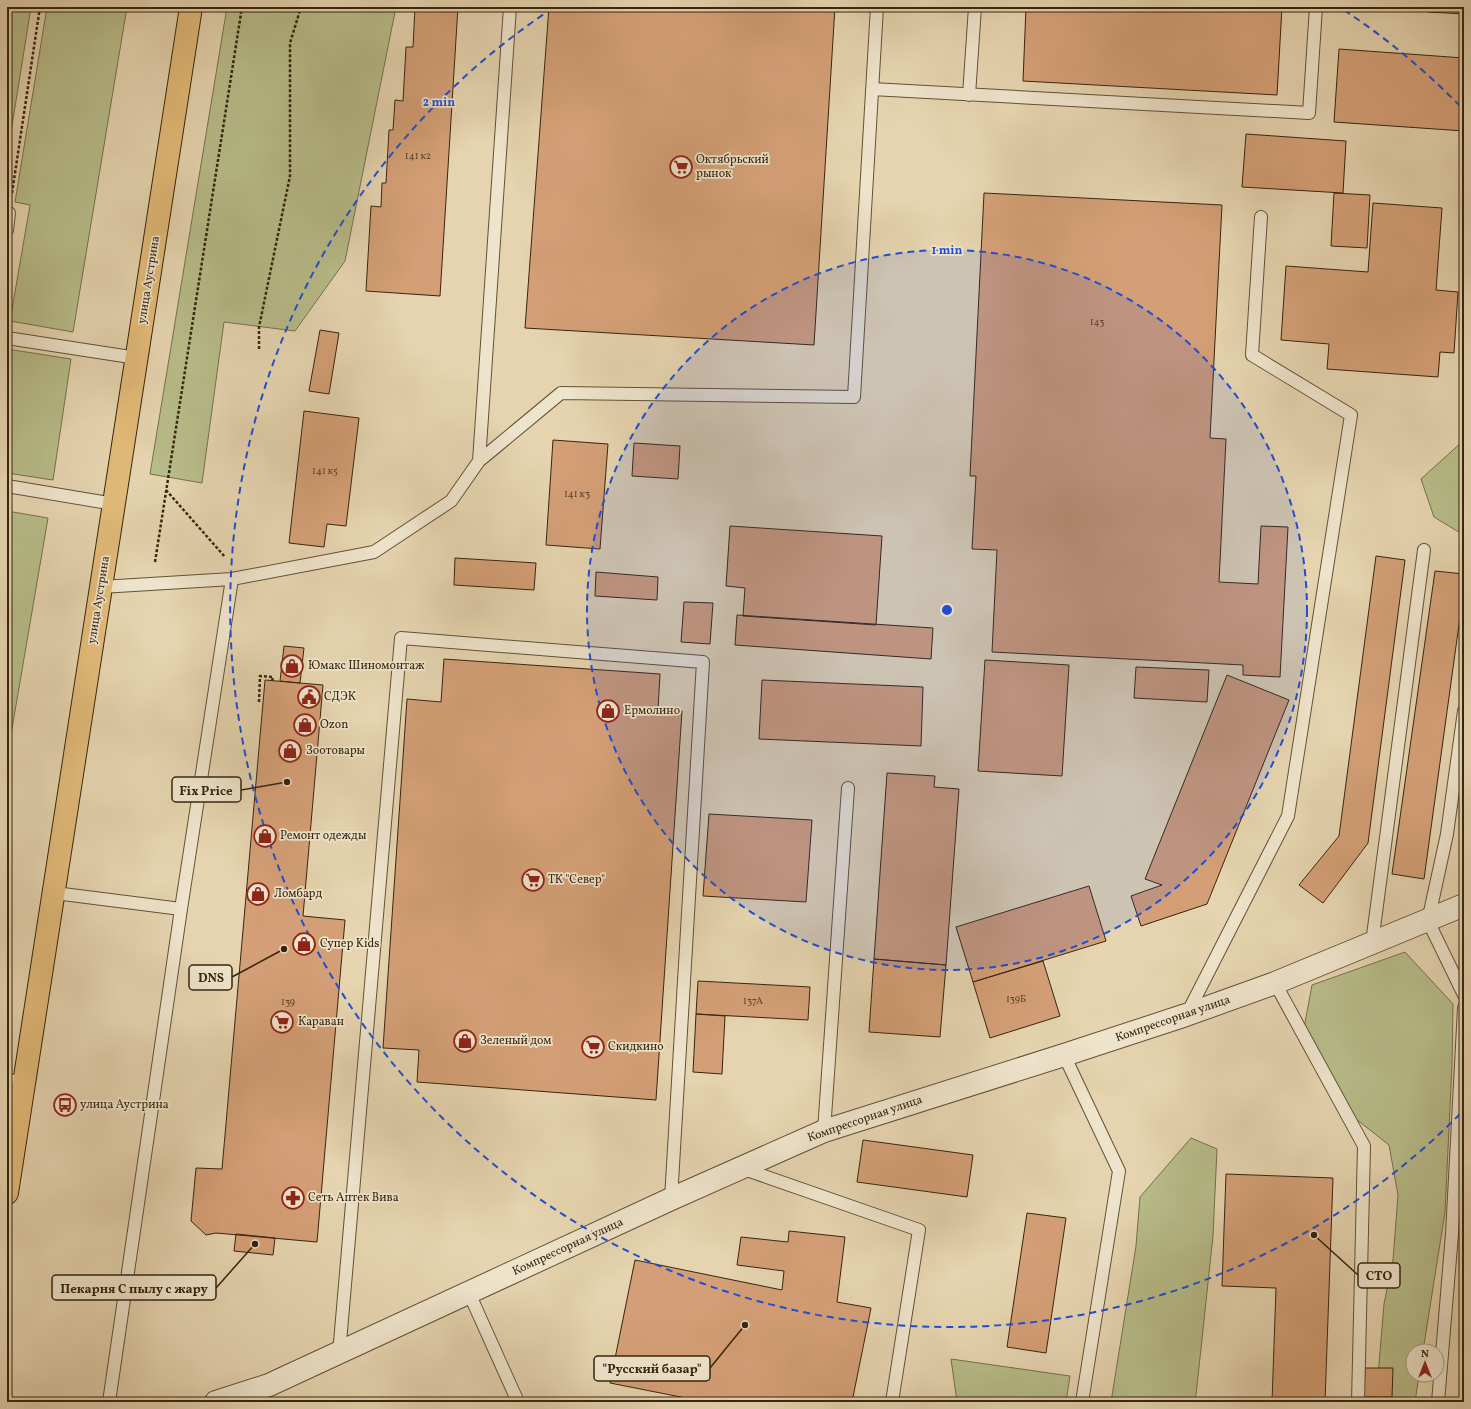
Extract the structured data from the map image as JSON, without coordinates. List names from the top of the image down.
{
  "streets": {
    "main road": ["улица Аустрина"],
    "street": ["Компрессорная улица"]
  },
  "places": {
    "supermarket": [
      "Октябрьский рынок",
      "ТК \"Север\"",
      "Караван",
      "Скидкино"
    ],
    "shop": [
      "Юмакс Шиномонтаж",
      "Ермолино",
      "Ozon",
      "Зоотовары",
      "Ремонт одежды",
      "Ломбард",
      "Супер Kids",
      "Зеленый дом"
    ],
    "public building": ["СДЭК"],
    "other": [
      "Fix Price",
      "DNS",
      "СТО",
      "Пекарня С пылу с жару",
      "\"Русский базар\""
    ],
    "bus stop": ["улица Аустрина"],
    "pharmacy": ["Сеть Аптек Вива"]
  },
  "house_numbers": [
    "141 к2",
    "143",
    "141 к5",
    "141 к3",
    "139Б",
    "137А",
    "139"
  ],
  "north": "top",
  "rings": ["2 min", "1 min"]
}
